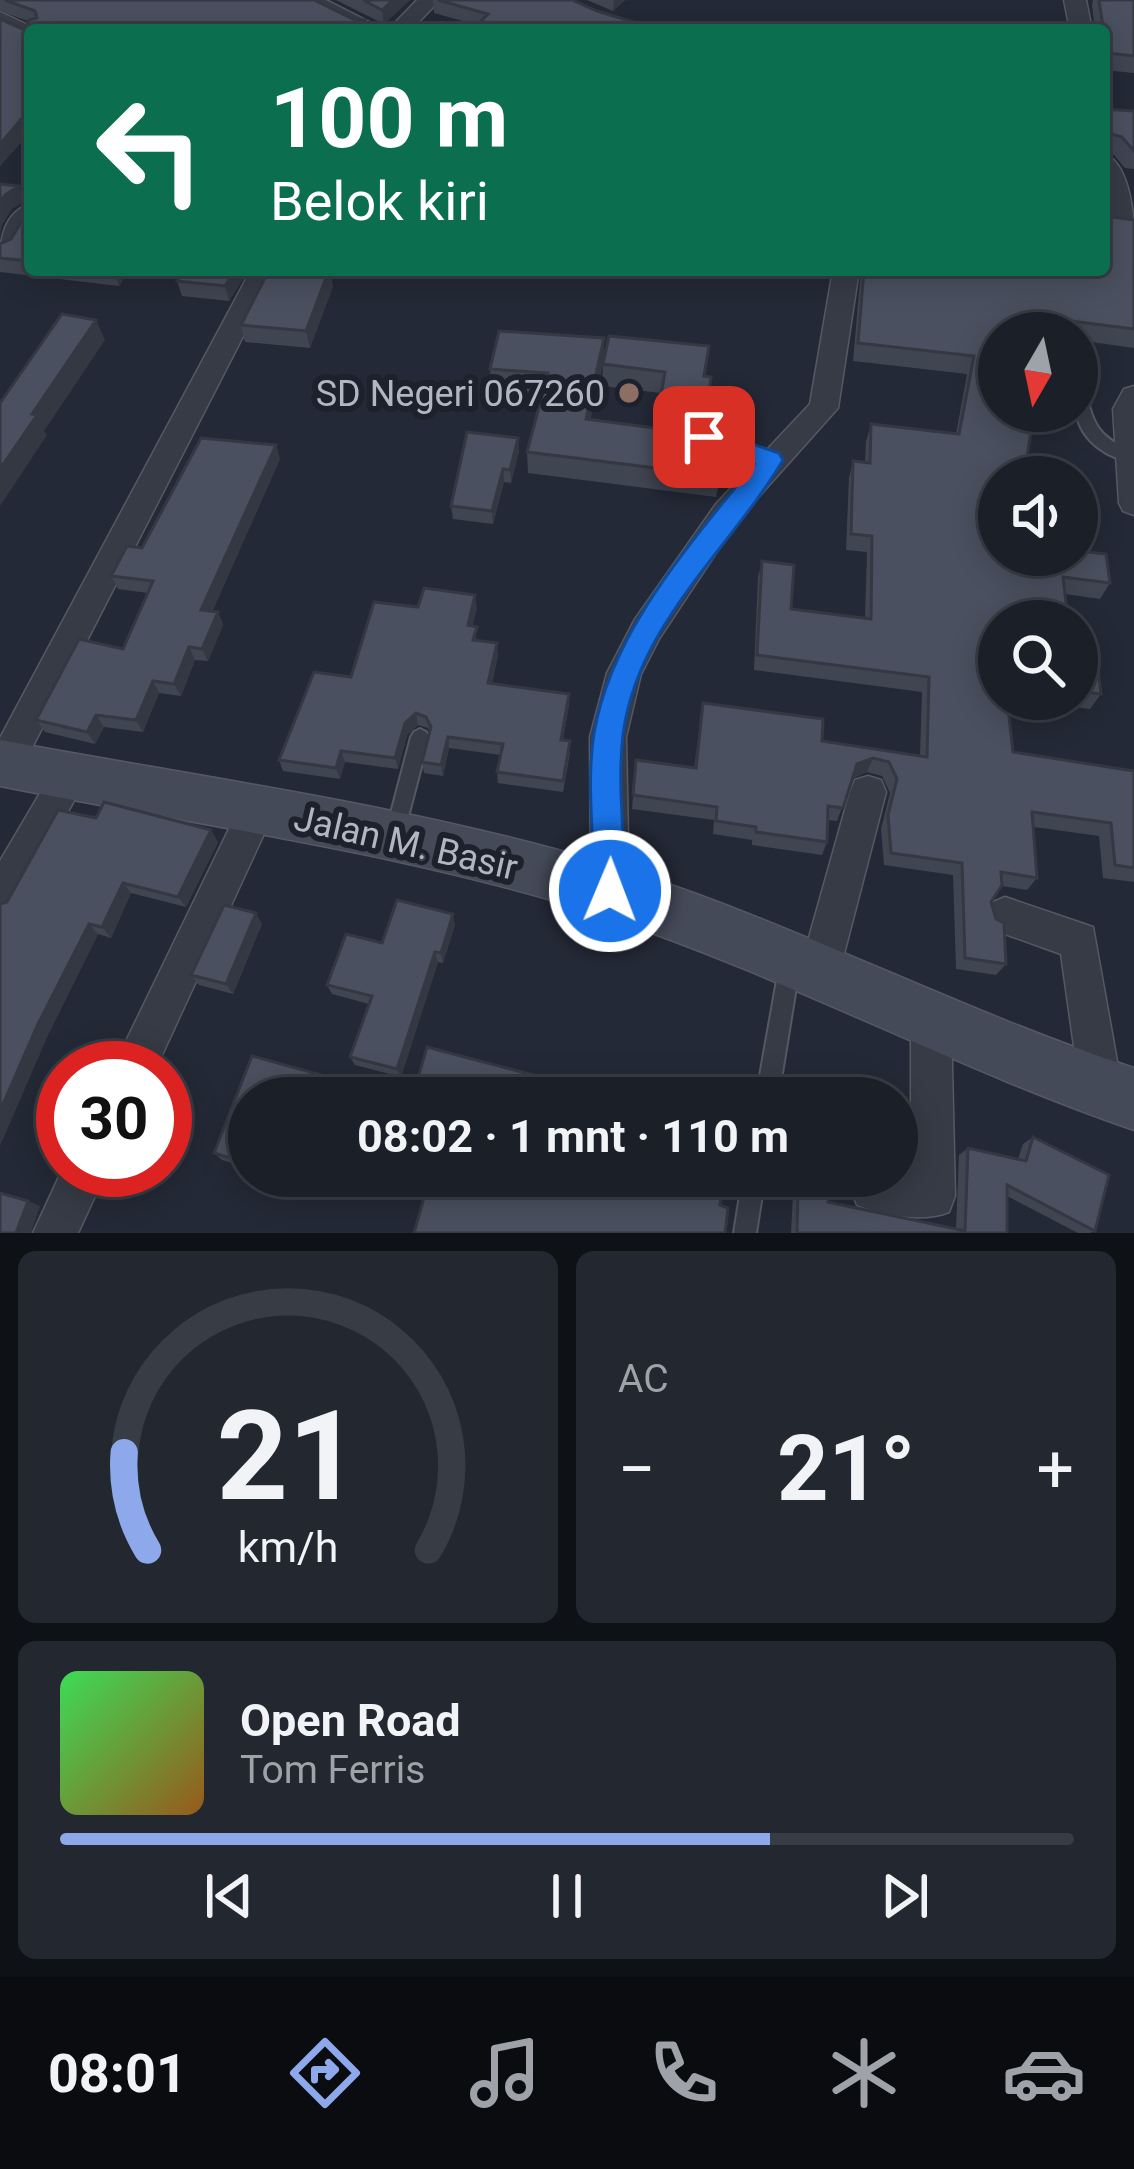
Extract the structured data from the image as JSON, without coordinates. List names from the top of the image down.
{
  "streets": {
    "main road": ["Jalan M. Basir"]
  },
  "places": ["SD Negeri 067260"],
  "north": "bottom",
  "page": {
    "turn": ["100 m", "Belok kiri"],
    "limit": "30",
    "trip": "08:02 · 1 mnt · 110 m",
    "tile": "AC",
    "heat": ["−", "21°", "+"],
    "song": ["Open Road", "Tom Ferris"],
    "tabs": "08:01",
    "gauge": ["21", "km/h"]
  }
}
